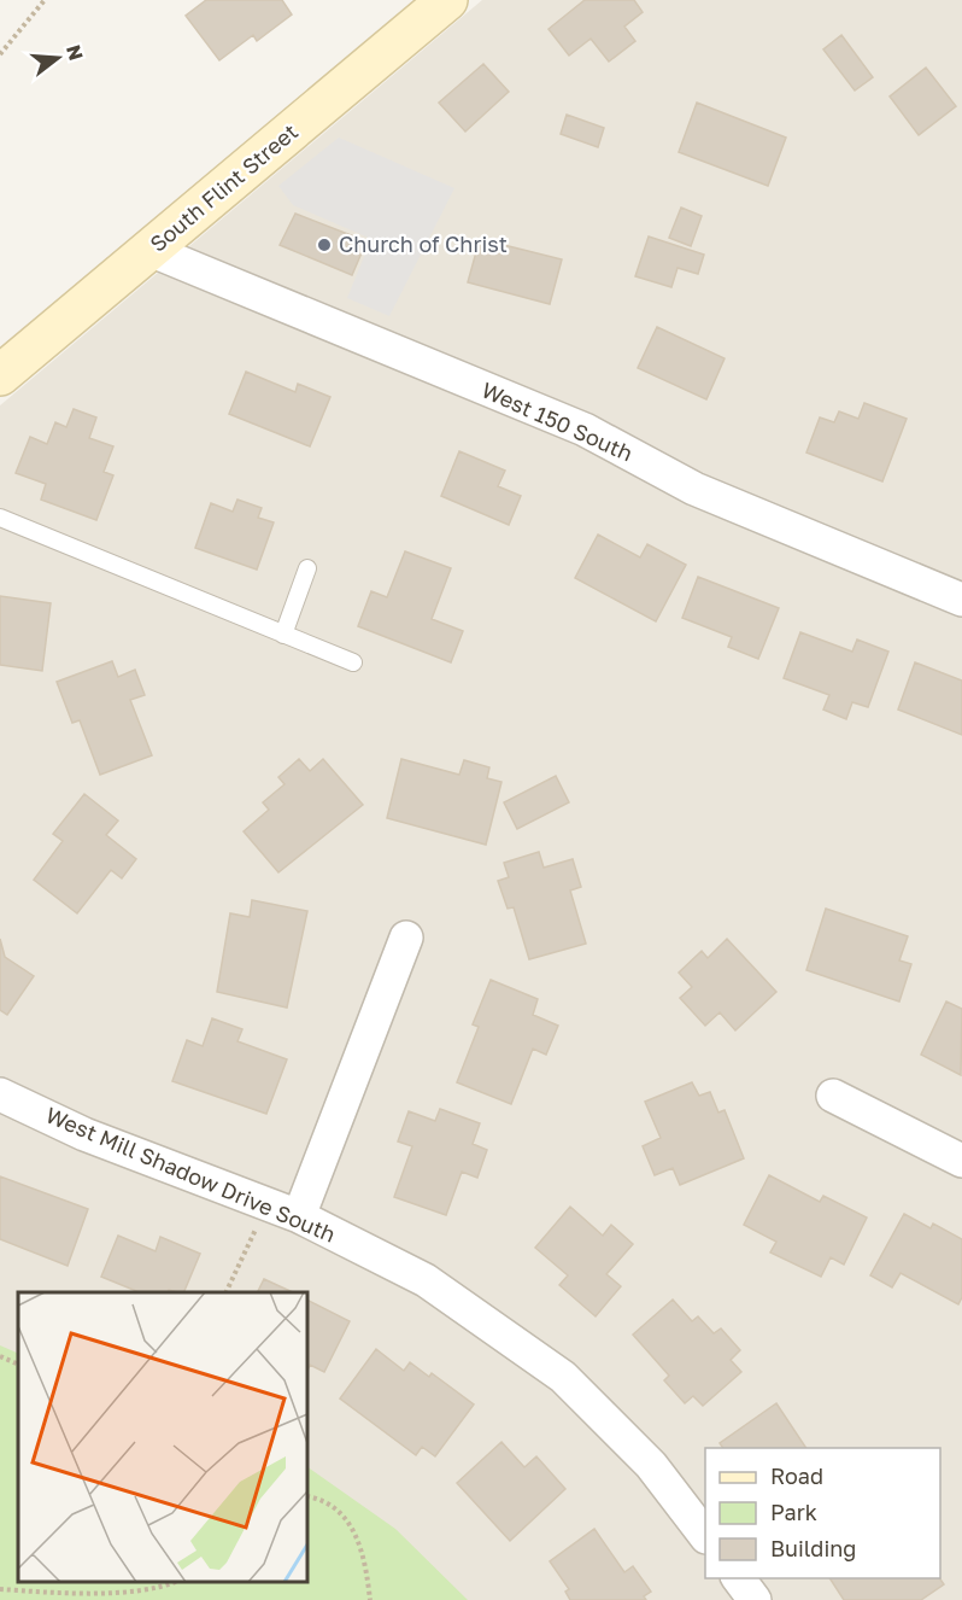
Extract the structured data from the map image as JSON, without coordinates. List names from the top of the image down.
{
  "streets": {
    "main road": ["South Flint Street"],
    "street": ["West 150 South", "West Mill Shadow Drive South"]
  },
  "crossings": [
    ["South Flint Street", "West 150 South"]
  ],
  "places": ["Church of Christ"],
  "legend": ["Road", "Park", "Building"],
  "north": "right"
}
